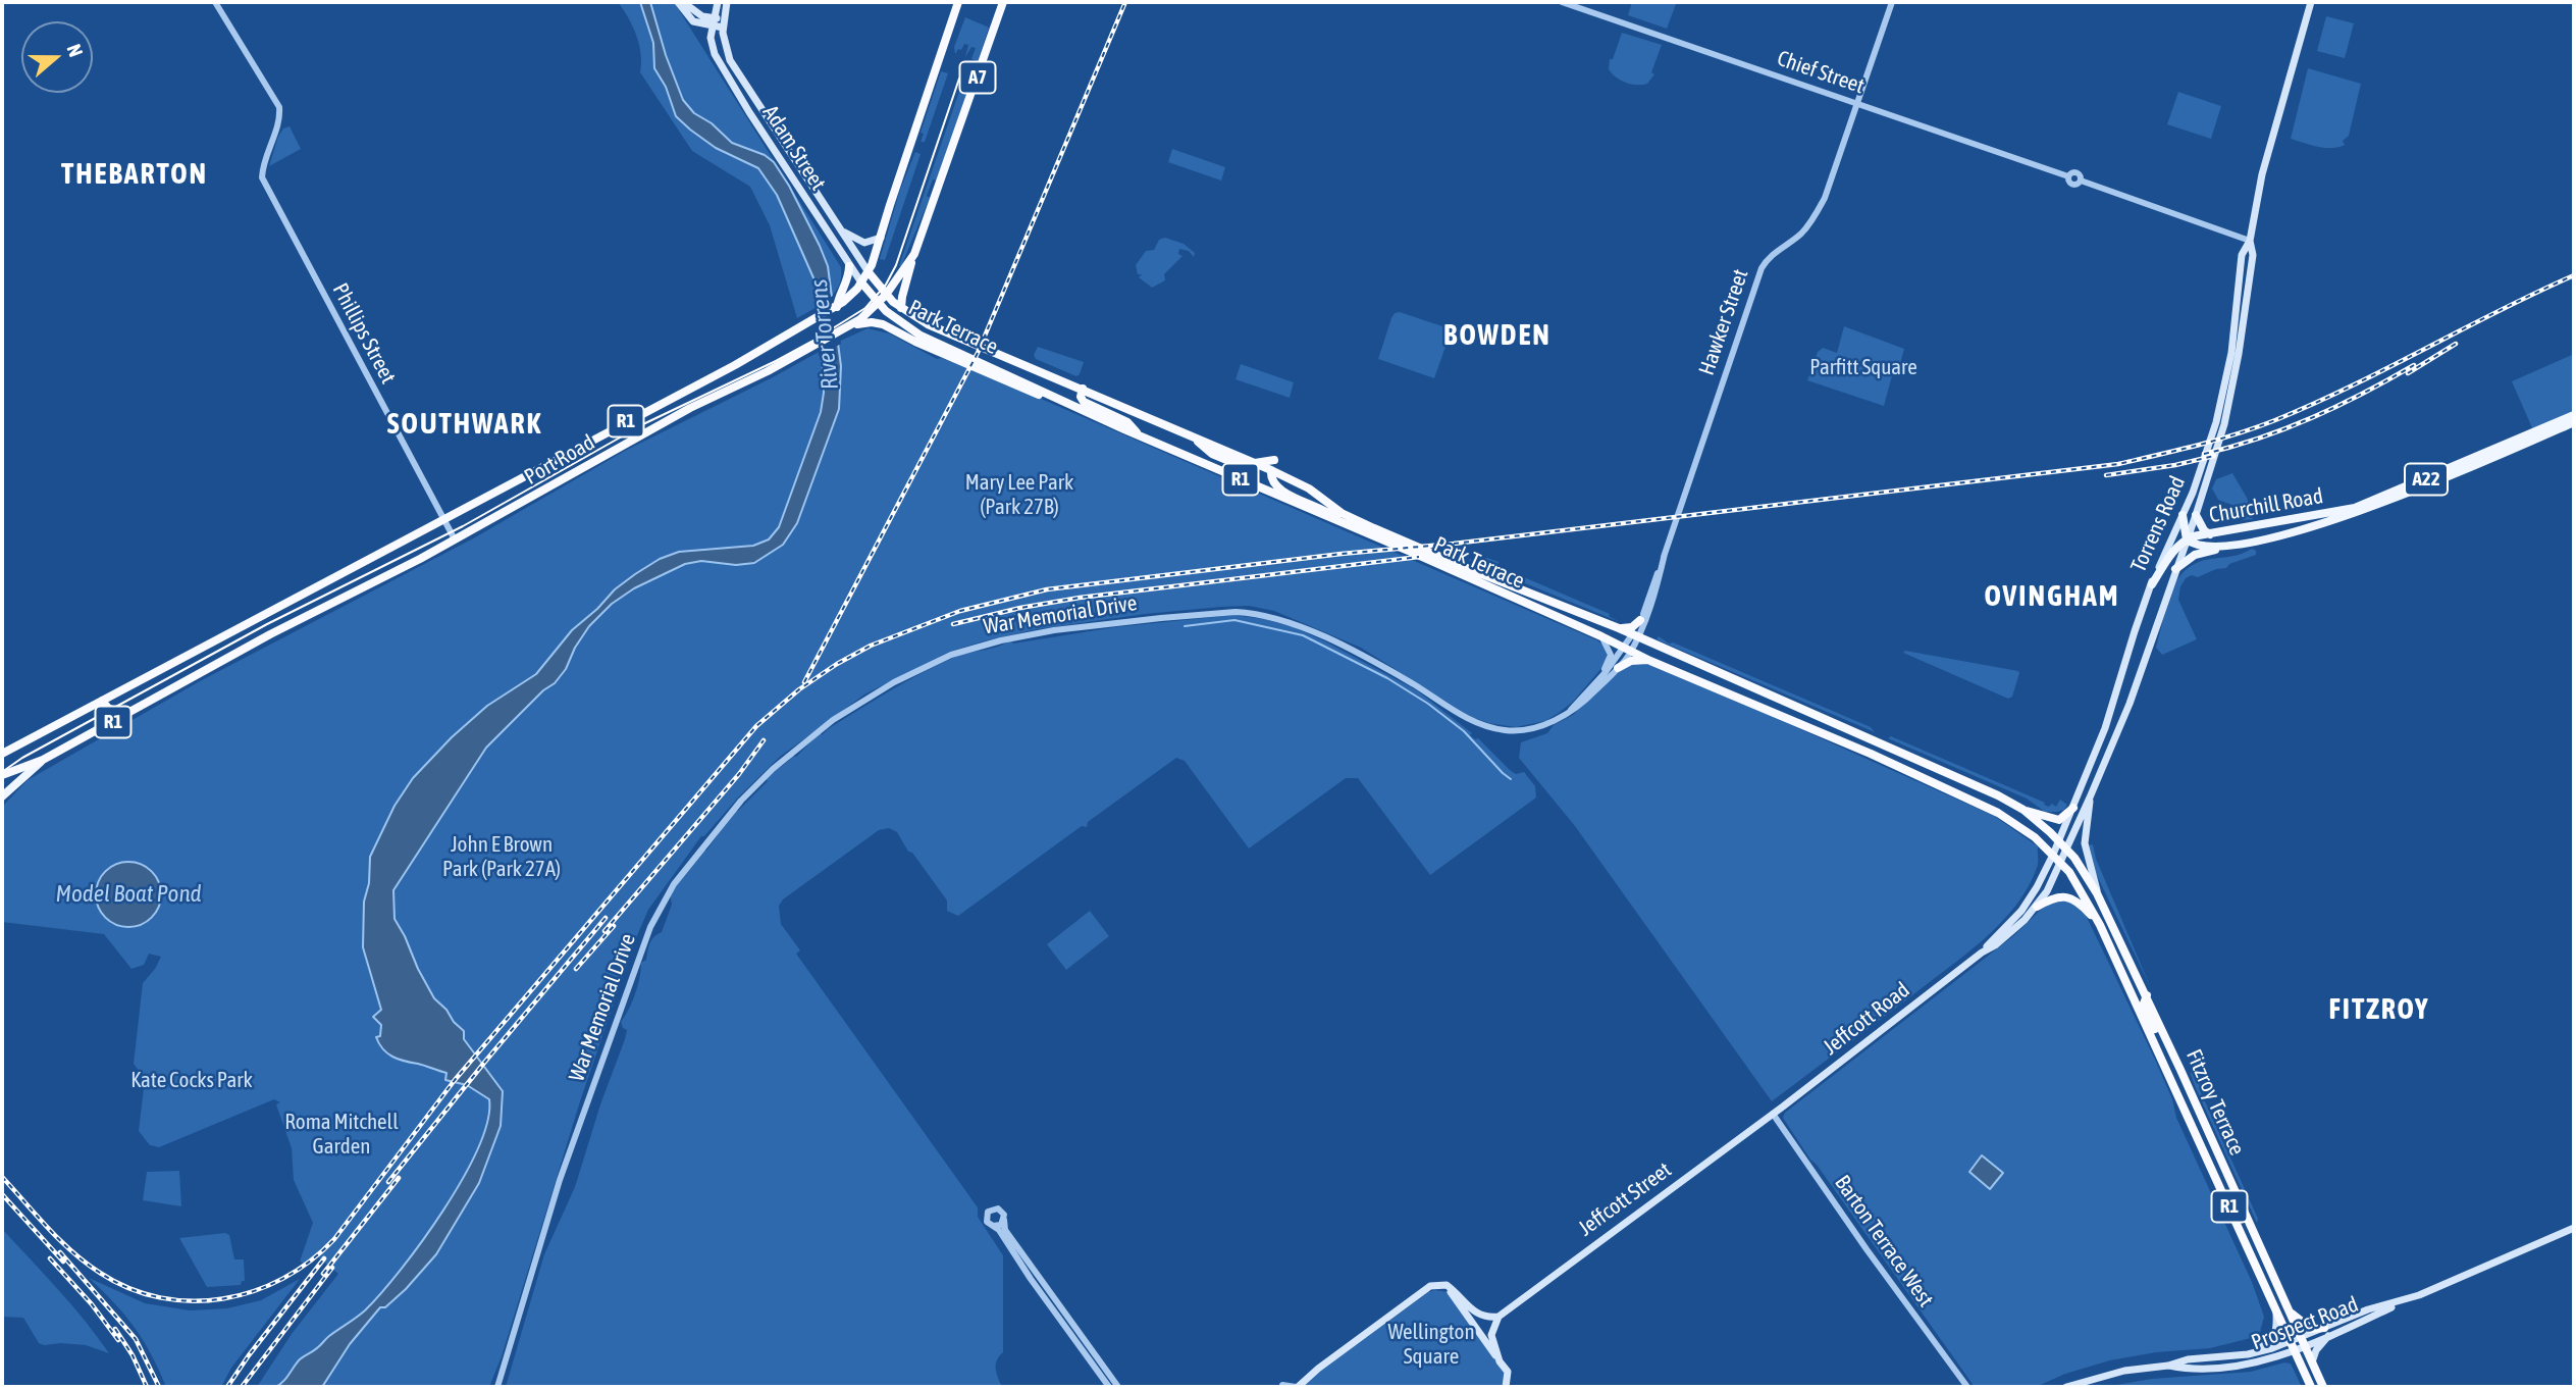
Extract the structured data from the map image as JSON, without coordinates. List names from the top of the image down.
{
  "streets": {
    "highway": [
      "A7",
      "Park Terrace",
      "R1",
      "Port Road",
      "Fitzroy Terrace"
    ],
    "main road": [
      "Adam Street",
      "A22",
      "Churchill Road",
      "Torrens Road",
      "Jeffcott Road",
      "Jeffcott Street",
      "Prospect Road"
    ],
    "street": [
      "Chief Street",
      "Hawker Street",
      "Phillips Street",
      "War Memorial Drive",
      "Barton Terrace West"
    ]
  },
  "crossings": [
    ["Chief Street", "Hawker Street"],
    ["Chief Street", "Torrens Road"],
    ["Adam Street", "Park Terrace"],
    ["Adam Street", "R1"],
    ["Adam Street", "Port Road"],
    ["Hawker Street", "Park Terrace"],
    ["Hawker Street", "War Memorial Drive"],
    ["Park Terrace", "R1"],
    ["Park Terrace", "Port Road"],
    ["Park Terrace", "Torrens Road"],
    ["Park Terrace", "War Memorial Drive"],
    ["Park Terrace", "Jeffcott Road"],
    ["Park Terrace", "Fitzroy Terrace"],
    ["Phillips Street", "Port Road"],
    ["R1", "Port Road"],
    ["Churchill Road", "Torrens Road"],
    ["Torrens Road", "Jeffcott Road"],
    ["Torrens Road", "Fitzroy Terrace"],
    ["Jeffcott Road", "Fitzroy Terrace"],
    ["Jeffcott Road", "Jeffcott Street"],
    ["Jeffcott Road", "Barton Terrace West"],
    ["Fitzroy Terrace", "Prospect Road"],
    ["Jeffcott Street", "Barton Terrace West"]
  ],
  "districts": [
    "THEBARTON",
    "BOWDEN",
    "SOUTHWARK",
    "OVINGHAM",
    "FITZROY"
  ],
  "water": ["River Torrens", "Model Boat Pond"],
  "parks": [
    "Parfitt Square",
    "Mary Lee Park (Park 27B)",
    "John E Brown Park (Park 27A)",
    "Kate Cocks Park",
    "Roma Mitchell Garden",
    "Wellington Square"
  ],
  "north": "right"
}
